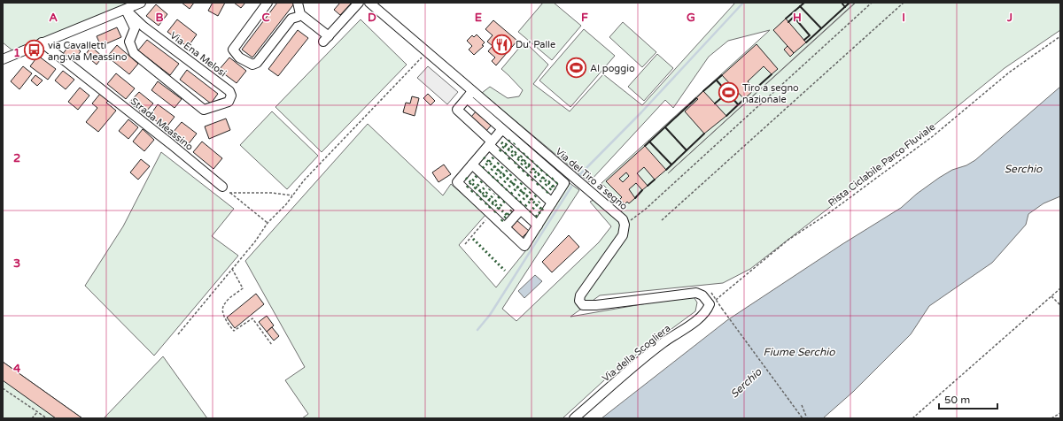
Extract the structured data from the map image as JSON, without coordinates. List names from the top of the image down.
{
  "streets": {
    "street": [
      "Via Ena Melosi",
      "Strada Meassino",
      "Via del Tiro a segno",
      "Via della Scogliera"
    ],
    "path": ["Pista Ciclabile Parco Fluviale"]
  },
  "crossings": [
    ["Pista Ciclabile Parco Fluviale", "Via del Tiro a segno"],
    ["Pista Ciclabile Parco Fluviale", "Via della Scogliera"],
    ["Via del Tiro a segno", "Via della Scogliera"]
  ],
  "water": ["Serchio", "Fiume Serchio"],
  "places": {
    "restaurant": ["Du' Palle"],
    "bus stop": ["via Cavalletti ang.via Meassino"],
    "sports": ["Al poggio", "Tiro a segno nazionale"]
  },
  "scale_bar": "50 m",
  "grid": {
    "columns": [
      "A",
      "B",
      "C",
      "D",
      "E",
      "F",
      "G",
      "H",
      "I",
      "J"
    ],
    "rows": [
      "1",
      "2",
      "3",
      "4"
    ]
  }
}
